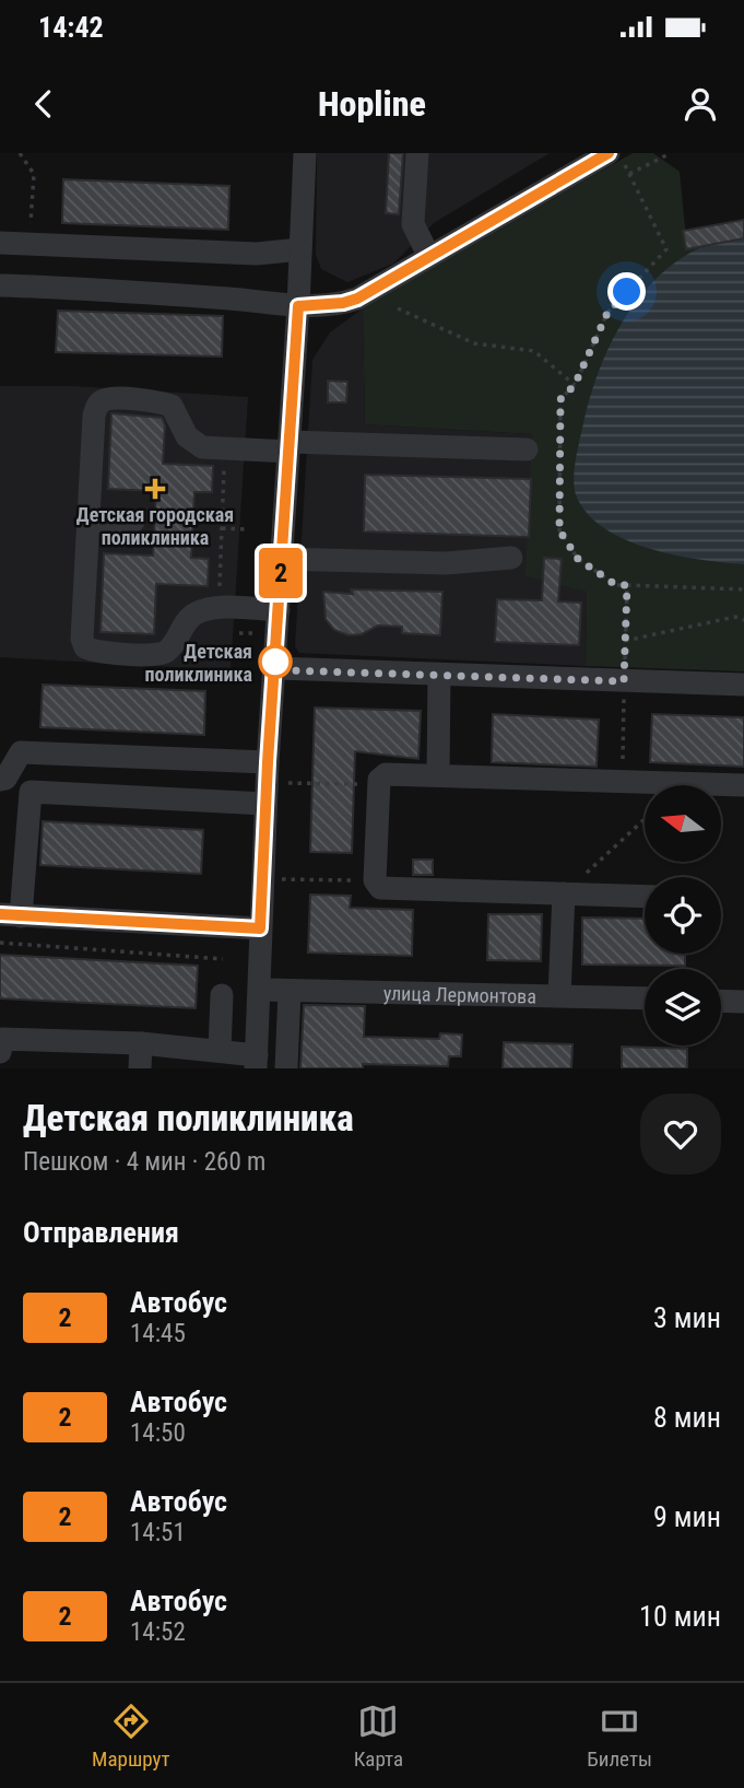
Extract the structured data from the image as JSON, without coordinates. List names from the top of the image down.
{
  "streets": {
    "street": ["улица Лермонтова"]
  },
  "places": {
    "health": ["Детская городская поликлиника"],
    "other": ["Детская поликлиника"]
  },
  "lines": ["bus line 2"],
  "north": "left",
  "page": {
    "status": "14:42",
    "header": "Hopline",
    "on_map": "2",
    "heading": [
      ["Детская поликлиника", "Пешком · 4 мин · 260 m"],
      "Отправления"
    ],
    "list": [
      {
        "mark": "2",
        "name": "Автобус",
        "note": "14:45",
        "value": "3 мин"
      },
      {
        "mark": "2",
        "name": "Автобус",
        "note": "14:50",
        "value": "8 мин"
      },
      {
        "mark": "2",
        "name": "Автобус",
        "note": "14:51",
        "value": "9 мин"
      },
      {
        "mark": "2",
        "name": "Автобус",
        "note": "14:52",
        "value": "10 мин"
      }
    ],
    "tabs": ["Маршрут", "Карта", "Билеты"]
  }
}
